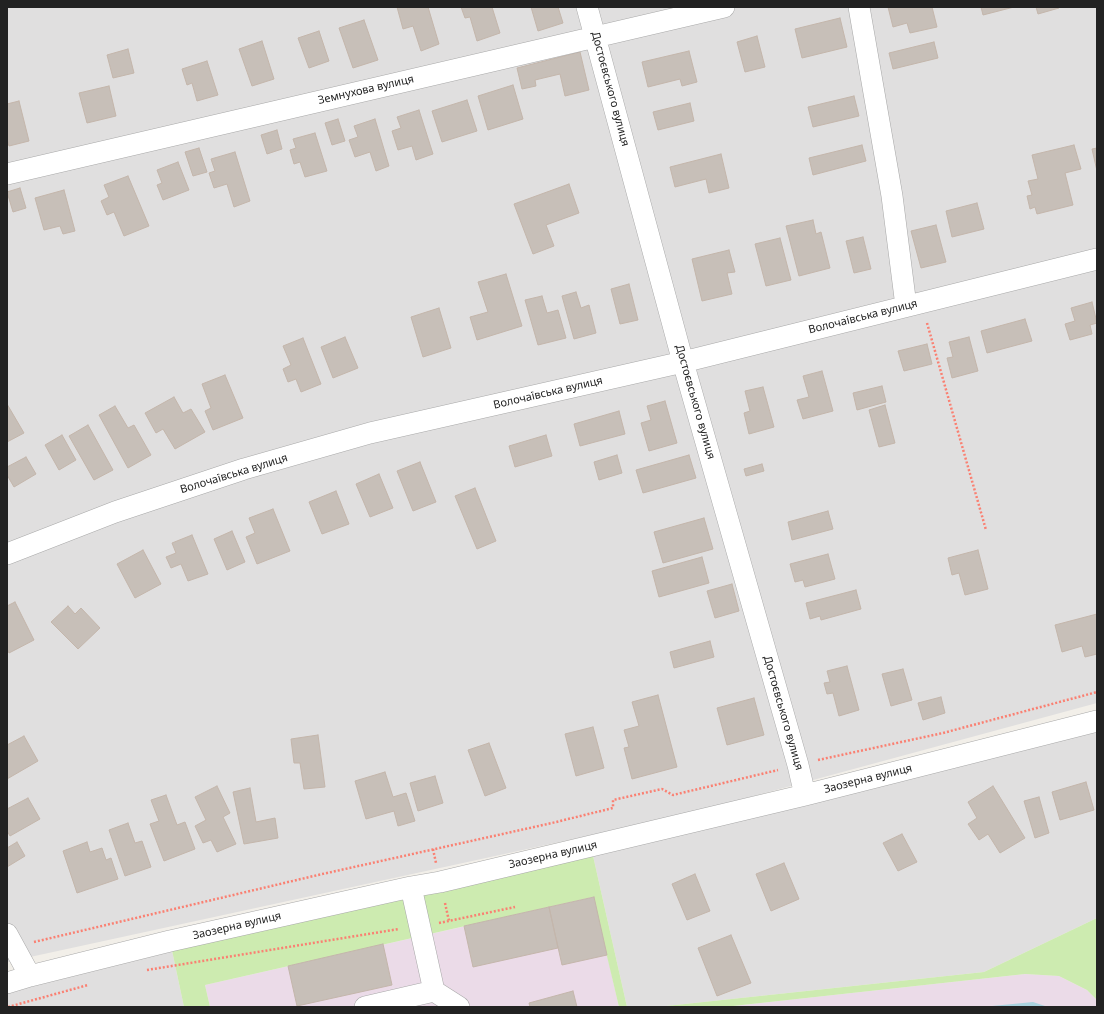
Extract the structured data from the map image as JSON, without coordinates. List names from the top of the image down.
{
  "streets": {
    "street": [
      "Достоєвського вулиця",
      "Земнухова вулиця",
      "Волочаївська вулиця",
      "Заозерна вулиця"
    ]
  },
  "crossings": [
    ["Достоєвського вулиця", "Земнухова вулиця"],
    ["Достоєвського вулиця", "Волочаївська вулиця"],
    ["Достоєвського вулиця", "Заозерна вулиця"]
  ]
}
